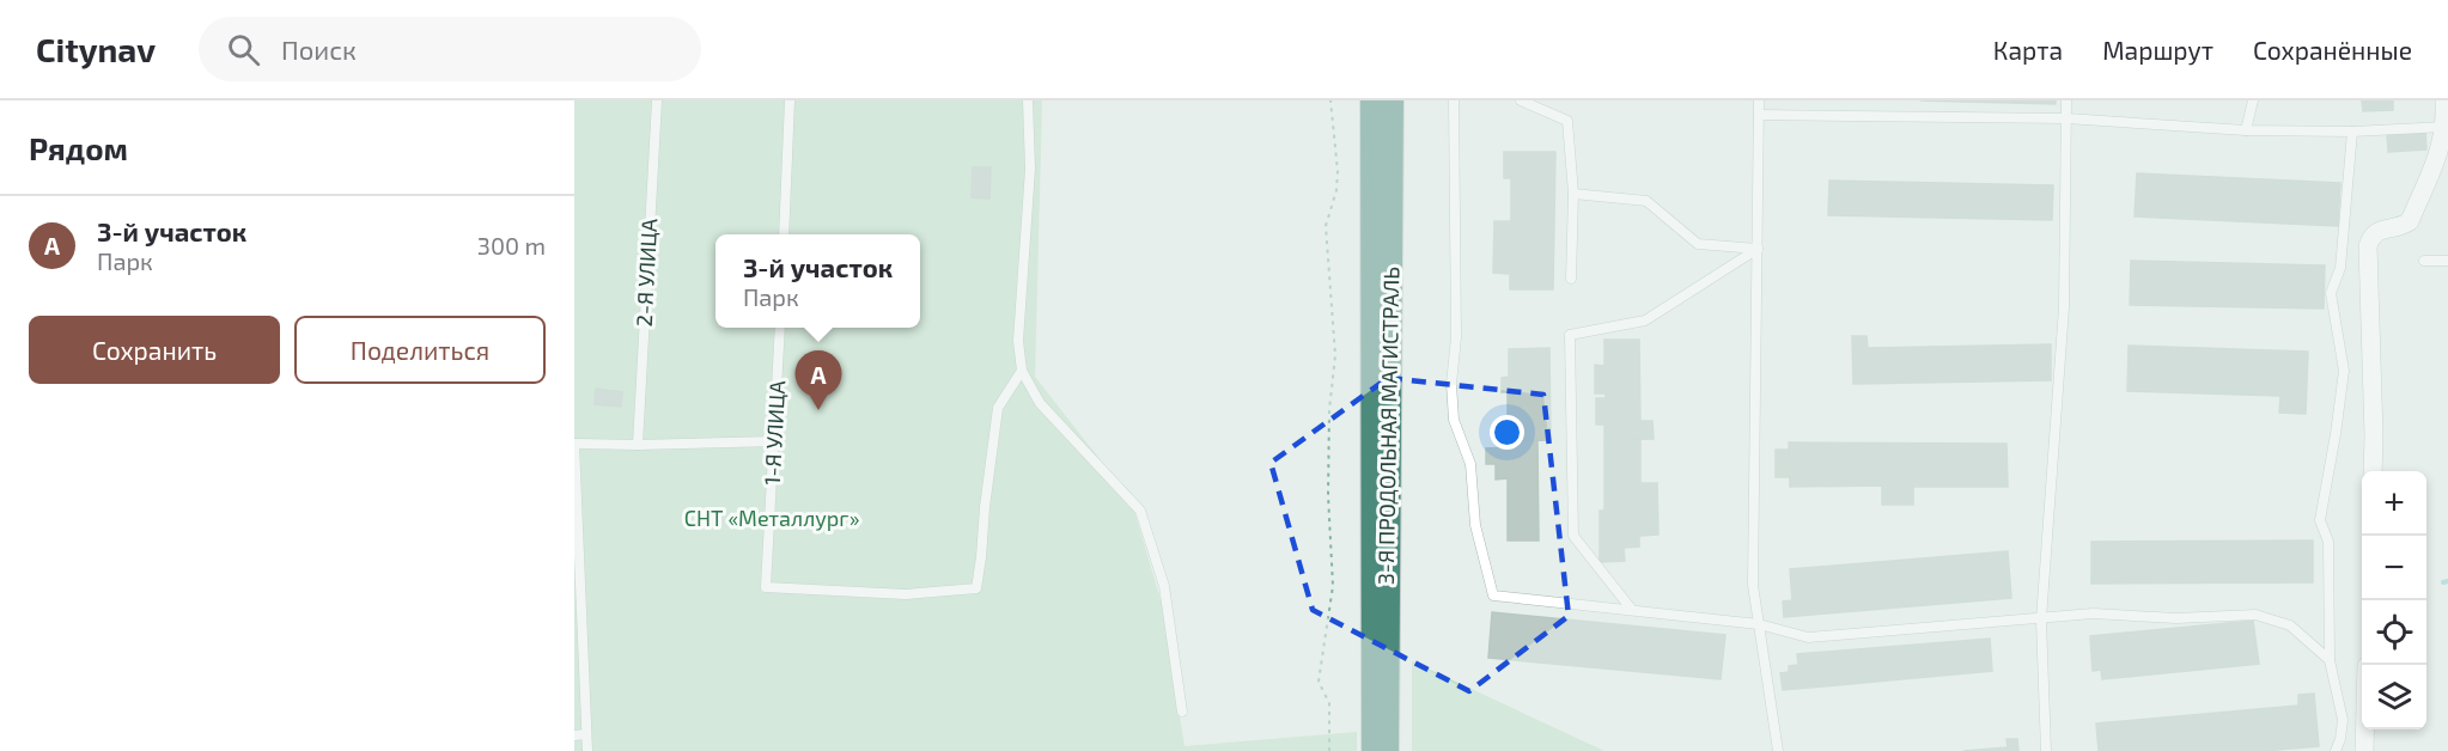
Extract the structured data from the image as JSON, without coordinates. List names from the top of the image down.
{
  "streets": {
    "highway": ["3-Я ПРОДОЛЬНАЯ МАГИСТРАЛЬ"],
    "lane": ["2-Я УЛИЦА", "1-Я УЛИЦА"]
  },
  "parks": ["СНТ «Металлург»"],
  "page": {
    "header": "Citynav",
    "search": "Поиск",
    "nav": ["Карта", "Маршрут", "Сохранённые"],
    "heading": "Рядом",
    "list": [
      {
        "mark": "A",
        "name": "3-й участок",
        "note": "Парк",
        "value": "300 m"
      }
    ],
    "popup": ["3-й участок", "Парк"],
    "buttons": ["Сохранить", "Поделиться"],
    "pins": "A",
    "map_buttons": ["+", "−"]
  }
}
